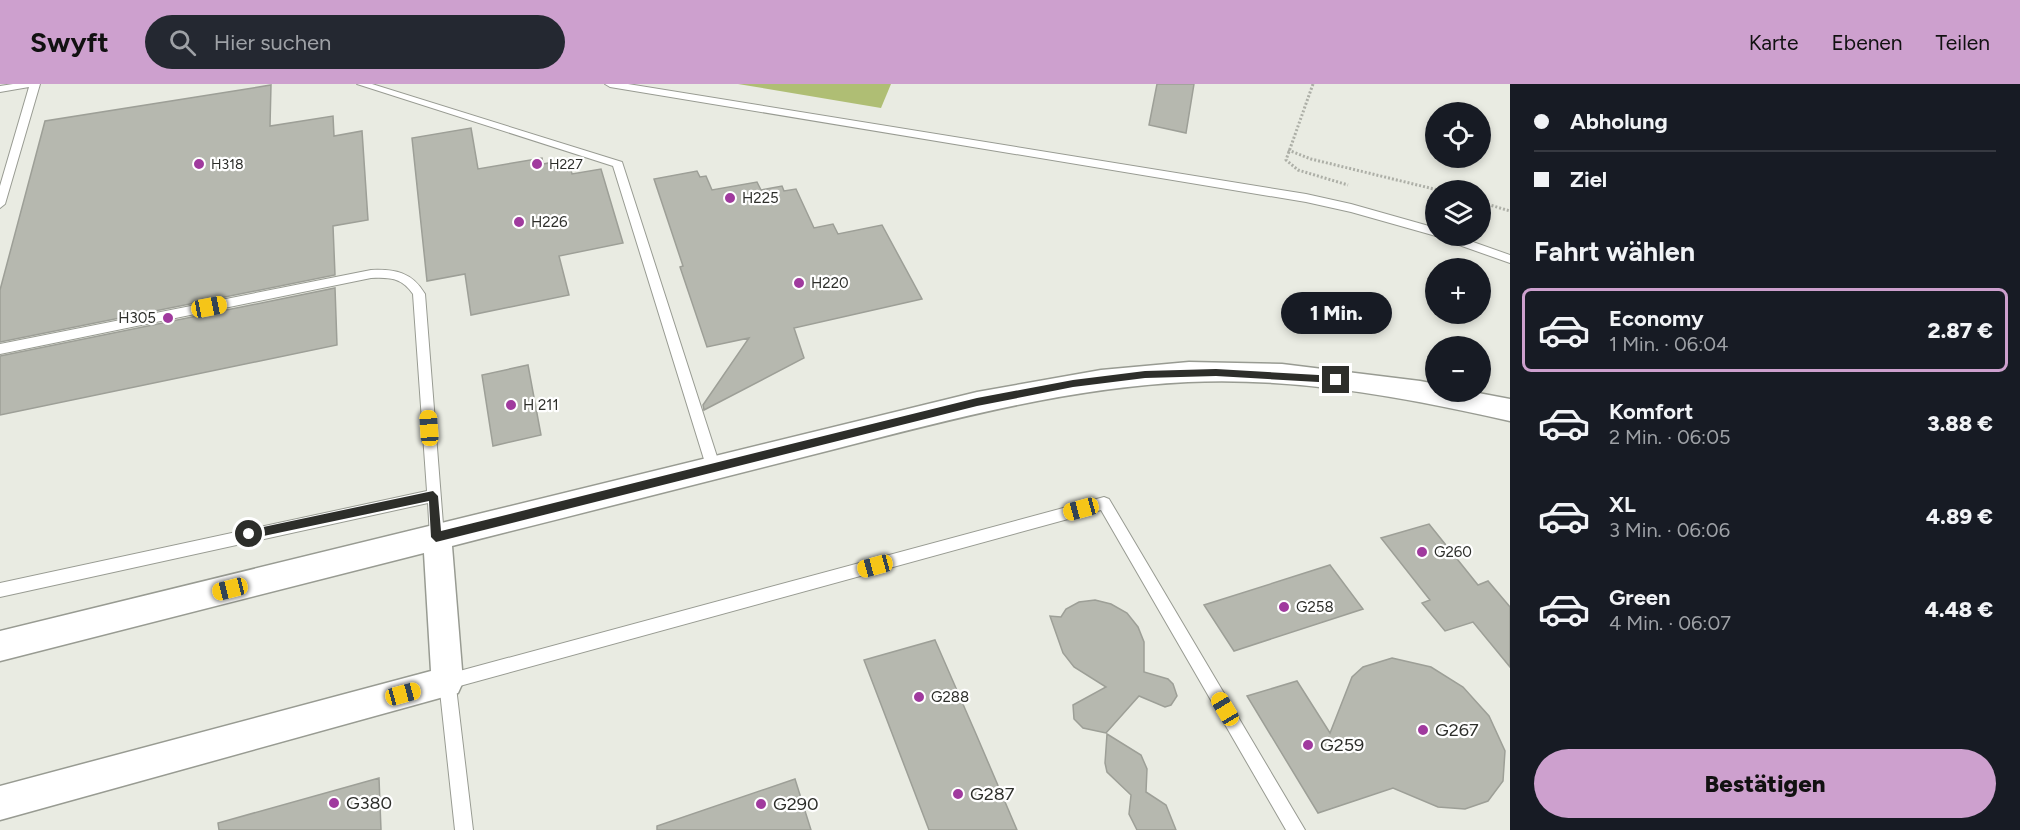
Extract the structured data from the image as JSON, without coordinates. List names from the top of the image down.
{
  "places": [
    "H318",
    "H227",
    "H225",
    "H226",
    "H220",
    "H305",
    "H 211",
    "G260",
    "G258",
    "G288",
    "G267",
    "G259",
    "G287",
    "G380",
    "G290"
  ],
  "page": {
    "header": "Swyft",
    "search": "Hier suchen",
    "nav": ["Karte", "Ebenen", "Teilen"],
    "banner": ["Abholung", "Ziel"],
    "map_buttons": ["+", "−"],
    "heading": "Fahrt wählen",
    "list": [
      {
        "name": "Economy",
        "note": "1 Min. · 06:04",
        "value": "2.87 €"
      },
      {
        "name": "Komfort",
        "note": "2 Min. · 06:05",
        "value": "3.88 €"
      },
      {
        "name": "XL",
        "note": "3 Min. · 06:06",
        "value": "4.89 €"
      },
      {
        "name": "Green",
        "note": "4 Min. · 06:07",
        "value": "4.48 €"
      }
    ],
    "bubble": "1 Min.",
    "buttons": "Bestätigen"
  }
}
